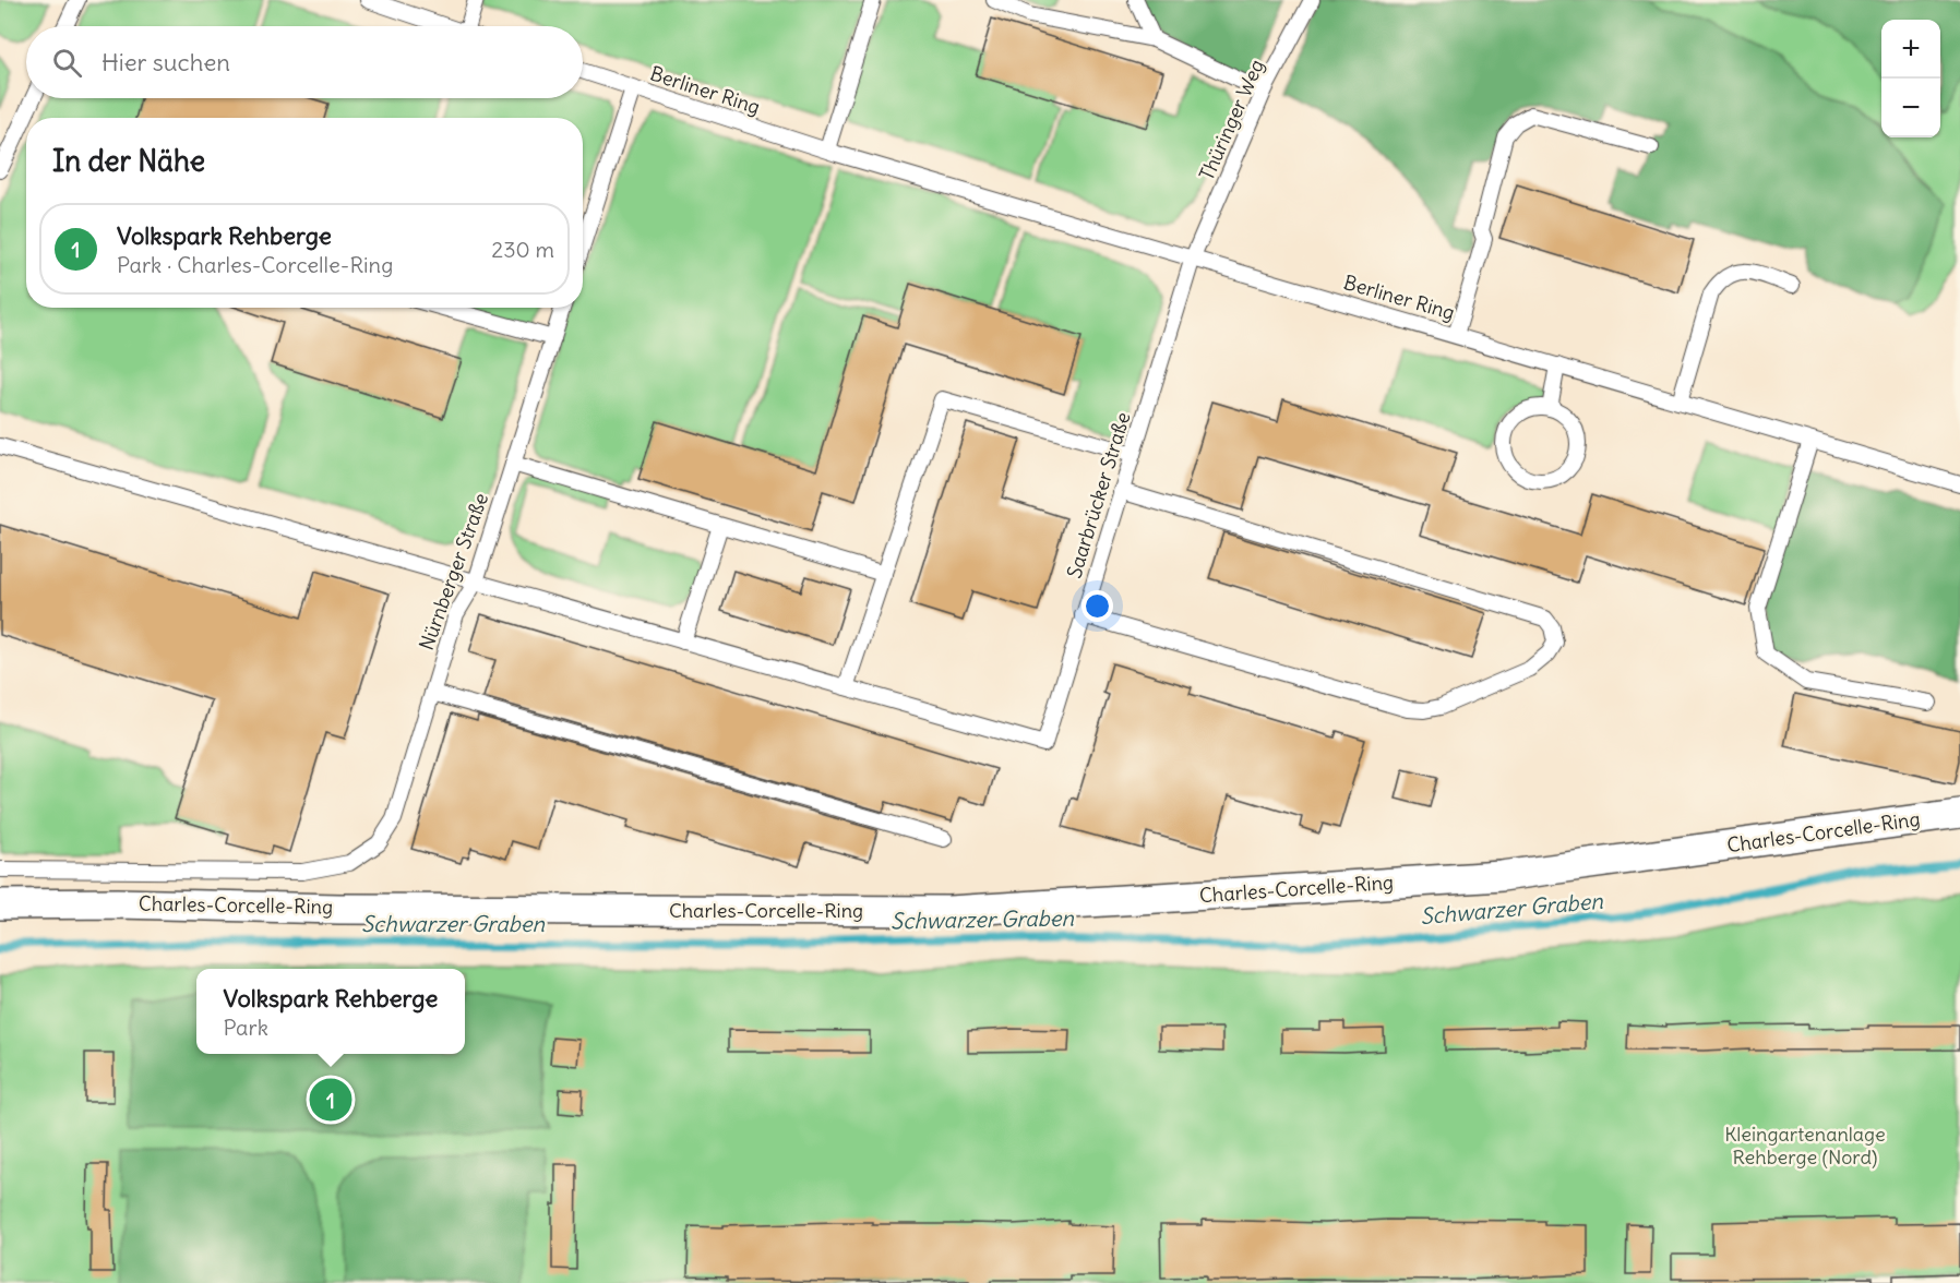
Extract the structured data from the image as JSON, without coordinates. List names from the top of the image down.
{
  "streets": {
    "street": ["Charles-Corcelle-Ring"],
    "lane": [
      "Berliner Ring",
      "Thüringer Weg",
      "Saarbrücker Straße",
      "Nürnberger Straße"
    ]
  },
  "crossings": [
    ["Berliner Ring", "Thüringer Weg"],
    ["Berliner Ring", "Saarbrücker Straße"],
    ["Thüringer Weg", "Saarbrücker Straße"]
  ],
  "water": ["Schwarzer Graben"],
  "parks": ["Kleingartenanlage Rehberge (Nord)"],
  "page": {
    "map_buttons": ["+", "−"],
    "search": "Hier suchen",
    "heading": "In der Nähe",
    "list": [
      {
        "mark": "1",
        "name": "Volkspark Rehberge",
        "note": "Park · Charles-Corcelle-Ring",
        "value": "230 m"
      }
    ],
    "popup": ["Volkspark Rehberge", "Park"],
    "pins": "1"
  }
}
